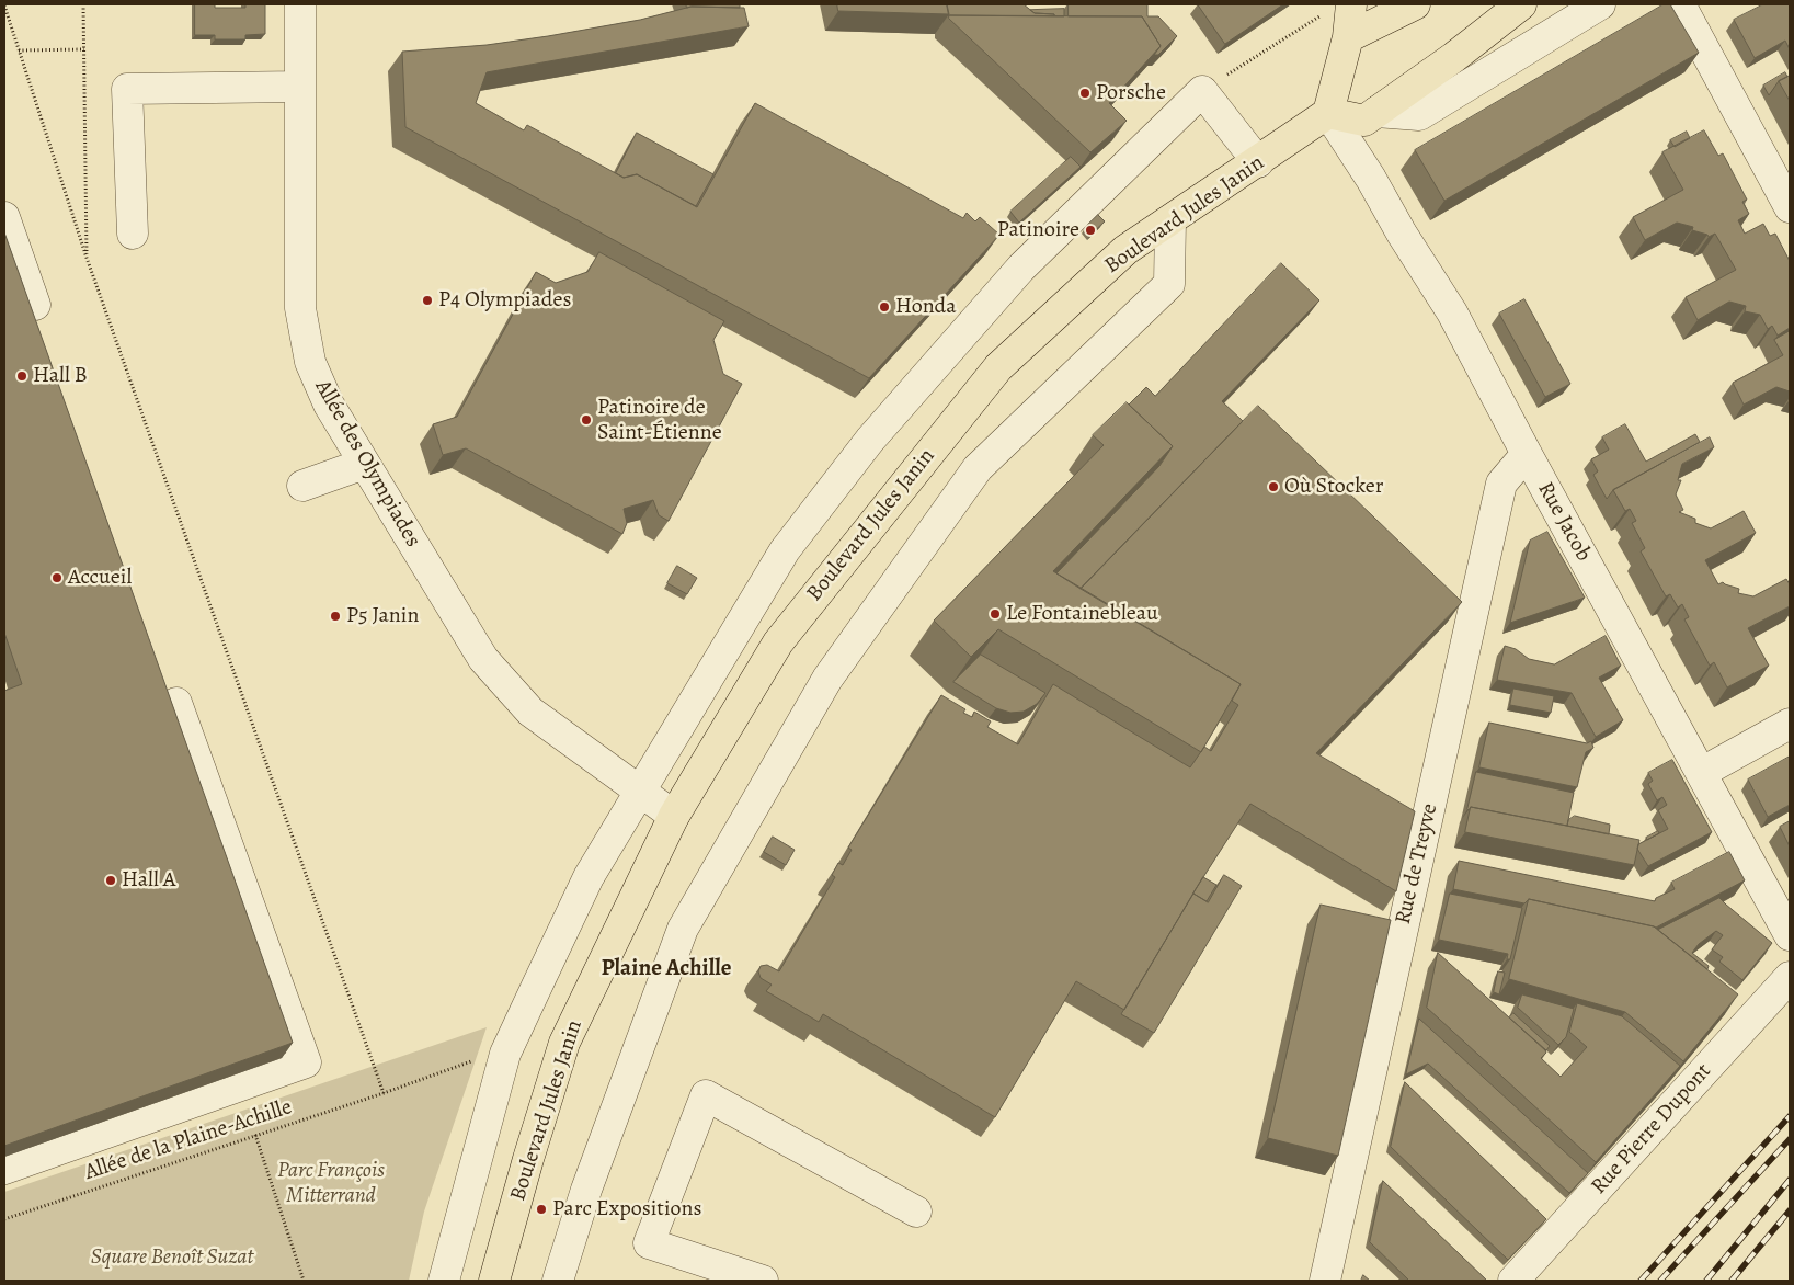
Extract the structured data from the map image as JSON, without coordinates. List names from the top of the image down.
{
  "streets": {
    "main road": ["Boulevard Jules Janin"],
    "street": [
      "Allée des Olympiades",
      "Rue Jacob",
      "Rue de Treyve",
      "Rue Pierre Dupont"
    ],
    "path": ["Allée de la Plaine-Achille"]
  },
  "crossings": [
    ["Boulevard Jules Janin", "Allée des Olympiades"],
    ["Boulevard Jules Janin", "Rue Jacob"],
    ["Rue Jacob", "Rue de Treyve"]
  ],
  "districts": ["Plaine Achille"],
  "parks": ["Parc François Mitterrand", "Square Benoît Suzat"],
  "places": [
    "Porsche",
    "Patinoire",
    "P4 Olympiades",
    "Honda",
    "Hall B",
    "Patinoire de Saint-Étienne",
    "Où Stocker",
    "Accueil",
    "Le Fontainebleau",
    "P5 Janin",
    "Hall A",
    "Parc Expositions"
  ]
}
